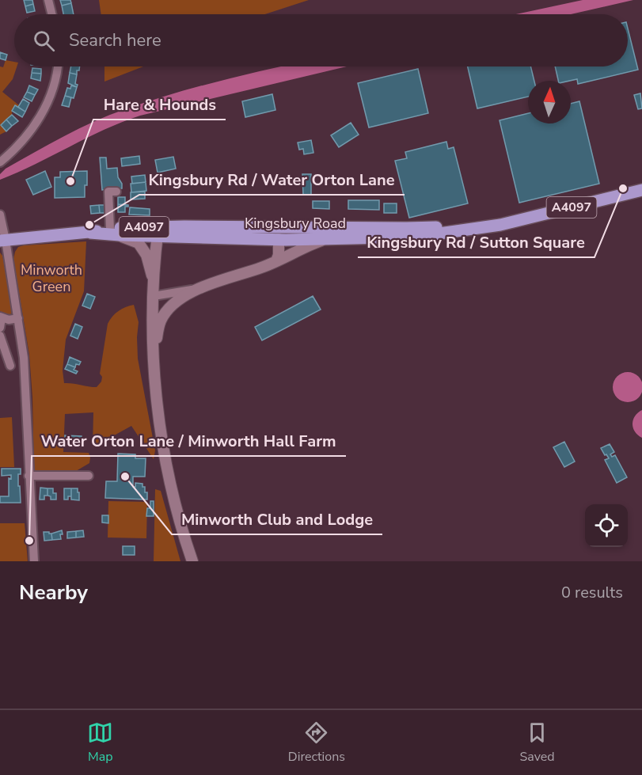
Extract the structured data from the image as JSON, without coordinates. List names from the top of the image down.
{
  "streets": {
    "main road": ["A4097", "Kingsbury Road"]
  },
  "parks": ["Minworth Green"],
  "places": [
    "Hare & Hounds",
    "Kingsbury Rd / Sutton Square",
    "Kingsbury Rd / Water Orton Lane",
    "Minworth Club and Lodge",
    "Water Orton Lane / Minworth Hall Farm"
  ],
  "north": "top",
  "page": {
    "search": "Search here",
    "heading": ["Nearby", "0 results"],
    "nav": ["Map", "Directions", "Saved"]
  }
}
